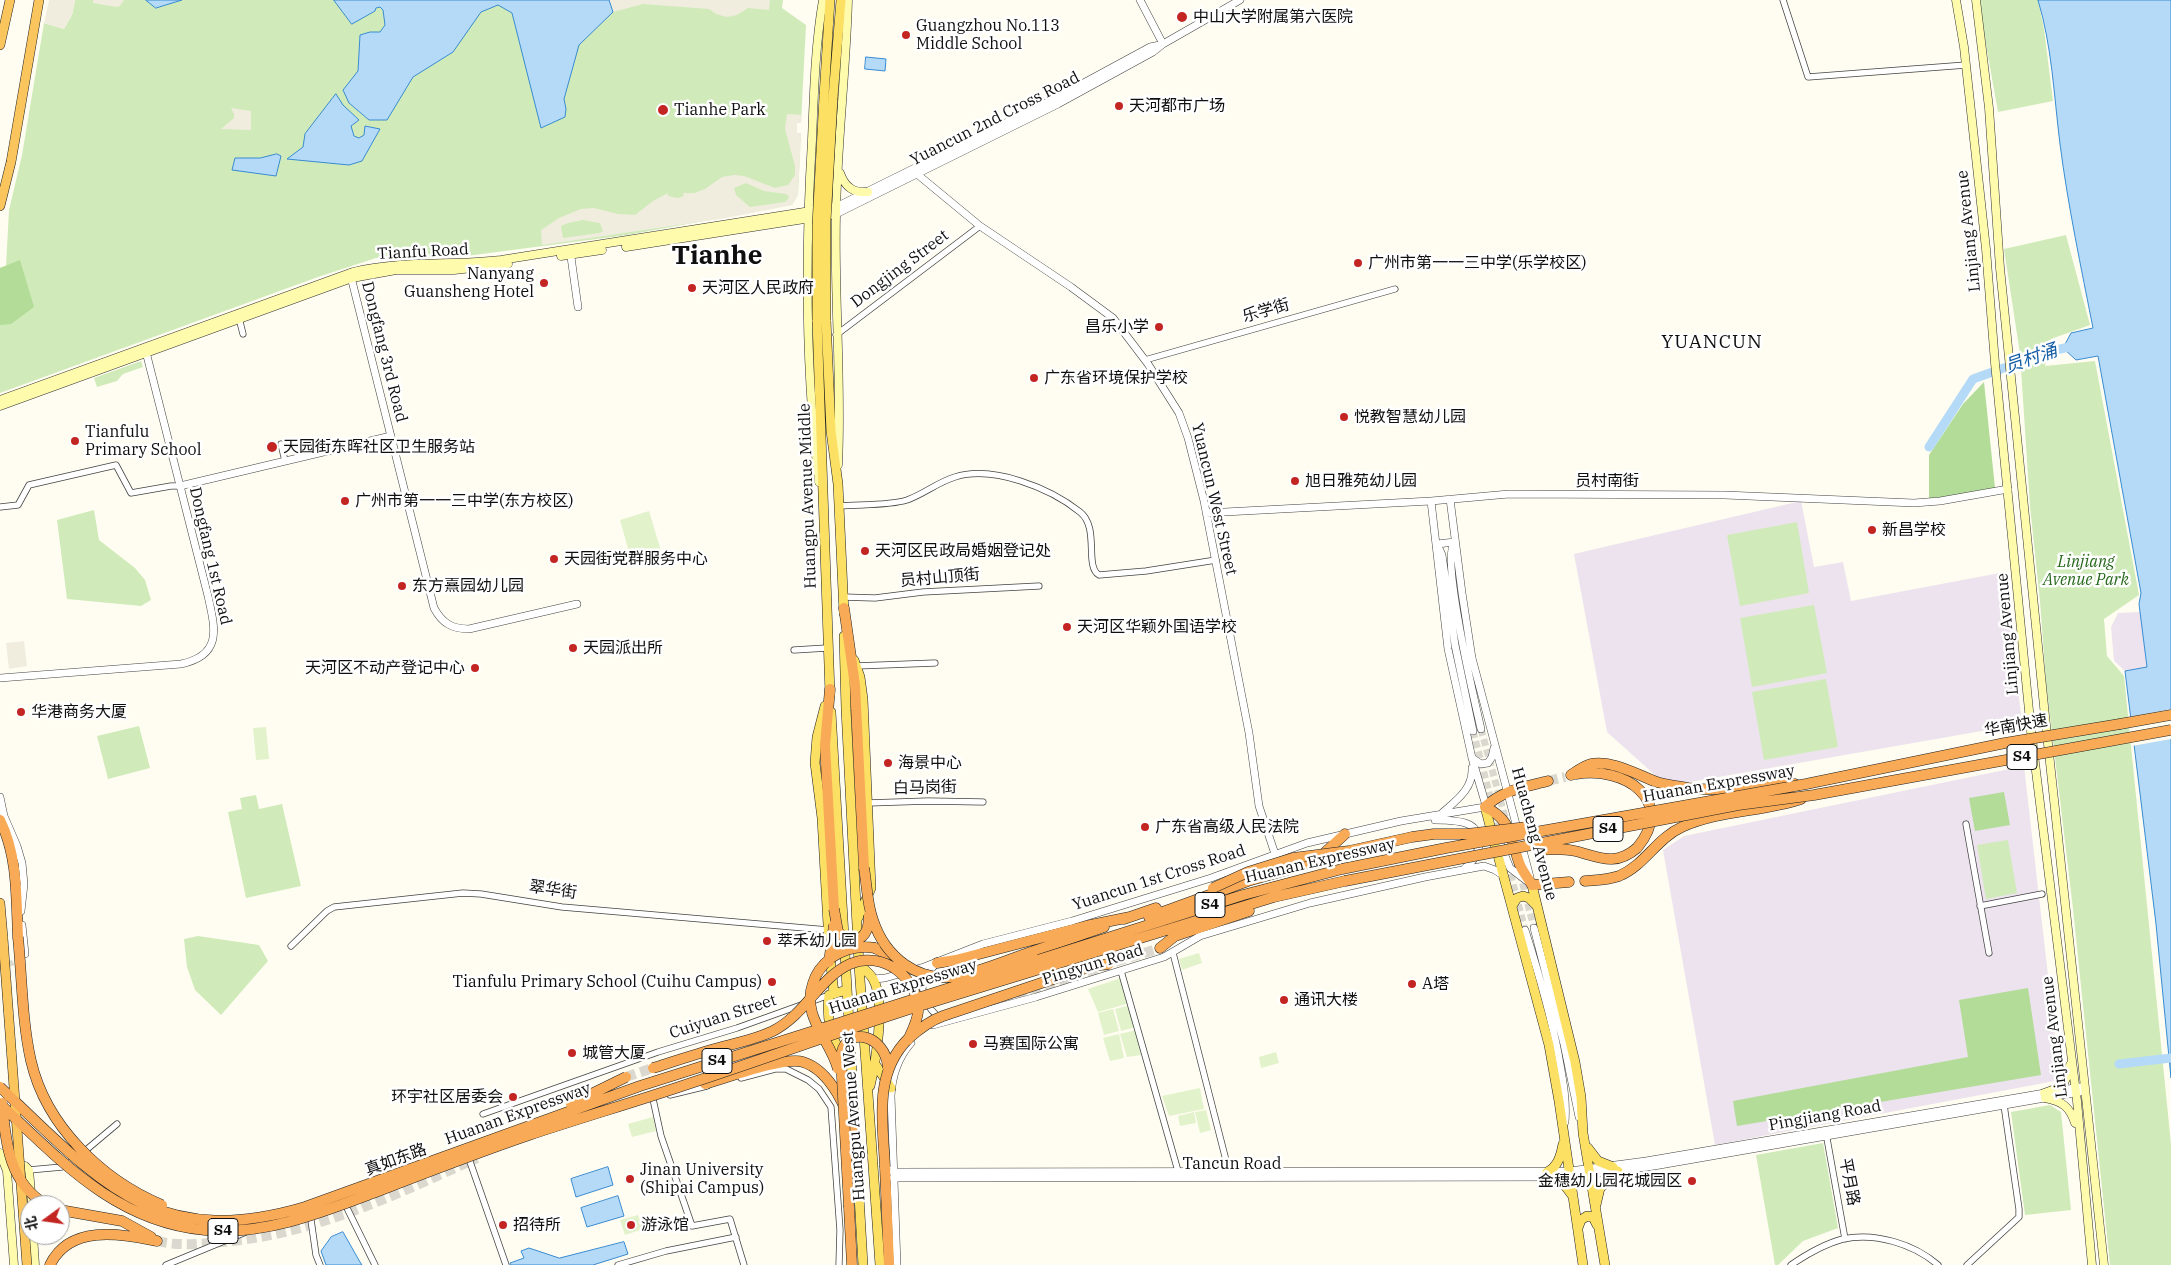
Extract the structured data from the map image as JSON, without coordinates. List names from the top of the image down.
{
  "streets": {
    "highway": ["华南快速", "S4", "Huanan Expressway"],
    "main road": [
      "Linjiang Avenue",
      "Tianfu Road",
      "Huangpu Avenue Middle",
      "Huacheng Avenue",
      "Huangpu Avenue West"
    ],
    "street": [
      "Yuancun 2nd Cross Road",
      "Dongjing Street",
      "乐学街",
      "Dongfang 3rd Road",
      "员村南街",
      "Yuancun West Street",
      "Dongfang 1st Road",
      "员村山顶街",
      "白马岗街",
      "Yuancun 1st Cross Road",
      "翠华街",
      "Pingyun Road",
      "Cuiyuan Street",
      "Pingjiang Road",
      "真如东路",
      "Tancun Road",
      "平月路"
    ]
  },
  "crossings": [
    ["Yuancun 2nd Cross Road", "Tianfu Road"],
    ["Yuancun 2nd Cross Road", "Yuancun West Street"],
    ["Linjiang Avenue", "员村南街"],
    ["Linjiang Avenue", "Pingjiang Road"],
    ["Tianfu Road", "Dongfang 3rd Road"],
    ["Tianfu Road", "Dongfang 1st Road"],
    ["Dongjing Street", "Yuancun West Street"],
    ["乐学街", "Yuancun West Street"],
    ["员村南街", "Yuancun West Street"],
    ["员村南街", "Huacheng Avenue"],
    ["Huangpu Avenue Middle", "员村山顶街"],
    ["Huangpu Avenue Middle", "Huangpu Avenue West"],
    ["Yuancun West Street", "Yuancun 1st Cross Road"],
    ["华南快速", "Huanan Expressway"],
    ["Huanan Expressway", "真如东路"],
    ["Huacheng Avenue", "Pingjiang Road"],
    ["Pingyun Road", "Tancun Road"],
    ["Pingjiang Road", "Tancun Road"],
    ["Pingjiang Road", "平月路"]
  ],
  "districts": ["Tianhe", "YUANCUN"],
  "water": ["员村涌"],
  "parks": ["Linjiang Avenue Park"],
  "places": [
    "中山大学附属第六医院",
    "Guangzhou No.113 Middle School",
    "天河都市广场",
    "Tianhe Park",
    "广州市第一一三中学(乐学校区)",
    "Nanyang Guansheng Hotel",
    "天河区人民政府",
    "昌乐小学",
    "广东省环境保护学校",
    "悦教智慧幼儿园",
    "Tianfulu Primary School",
    "天园街东晖社区卫生服务站",
    "旭日雅苑幼儿园",
    "广州市第一一三中学(东方校区)",
    "新昌学校",
    "天河区民政局婚姻登记处",
    "天园街党群服务中心",
    "东方熹园幼儿园",
    "天河区华颖外国语学校",
    "天园派出所",
    "天河区不动产登记中心",
    "华港商务大厦",
    "海景中心",
    "广东省高级人民法院",
    "萃禾幼儿园",
    "Tianfulu Primary School (Cuihu Campus)",
    "A塔",
    "通讯大楼",
    "马赛国际公寓",
    "城管大厦",
    "环宇社区居委会",
    "Jinan University (Shipai Campus)",
    "金穗幼儿园花城园区",
    "招待所",
    "游泳馆"
  ],
  "north": "left"
}
